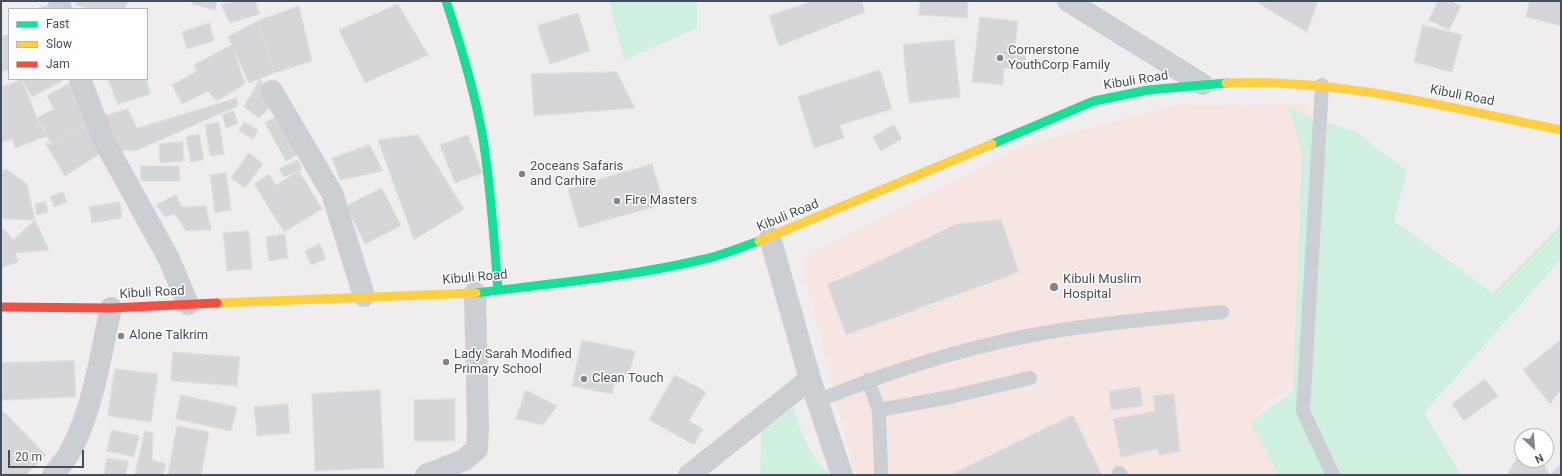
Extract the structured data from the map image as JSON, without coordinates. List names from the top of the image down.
{
  "streets": {
    "street": ["Kibuli Road"]
  },
  "places": [
    "Cornerstone YouthCorp Family",
    "2oceans Safaris and Carhire",
    "Fire Masters",
    "Kibuli Muslim Hospital",
    "Alone Talkrim",
    "Lady Sarah Modified Primary School",
    "Clean Touch"
  ],
  "legend": ["Fast", "Slow", "Jam"],
  "scale_bar": "20 m",
  "north": "bottom right"
}
